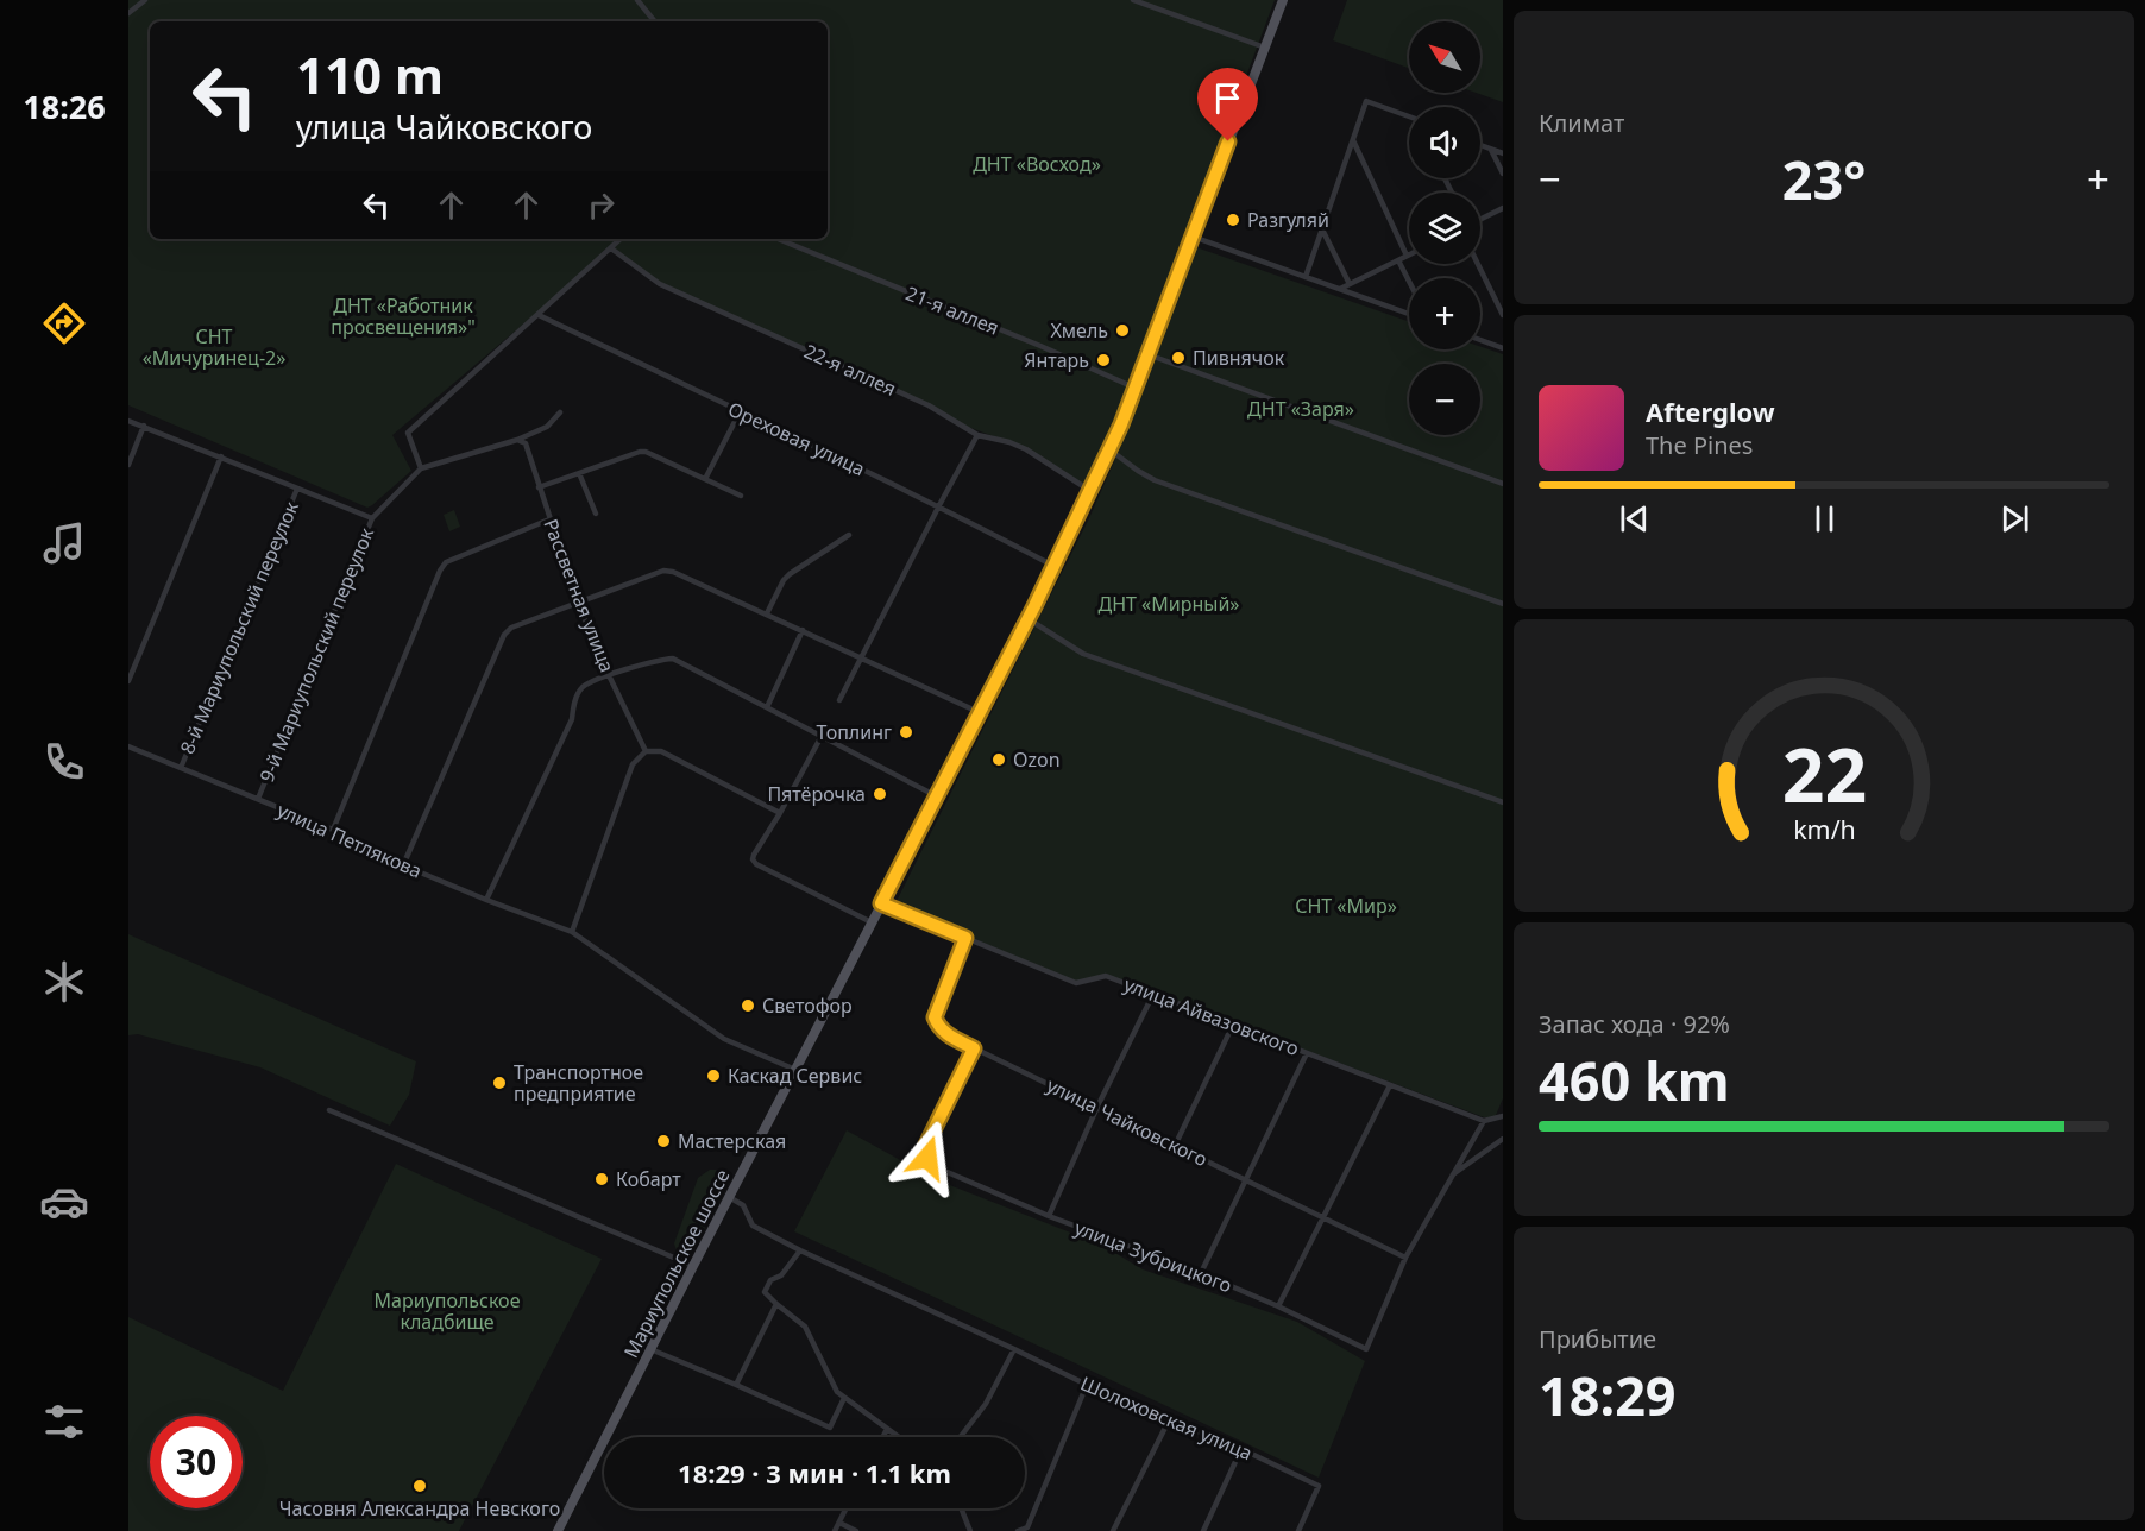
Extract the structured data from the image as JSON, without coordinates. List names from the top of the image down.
{
  "streets": {
    "main road": ["Мариупольское шоссе"],
    "street": [
      "21-я аллея",
      "22-я аллея",
      "Ореховая улица",
      "Рассветная улица",
      "8-й Мариупольский переулок",
      "9-й Мариупольский переулок",
      "улица Петлякова",
      "улица Айвазовского",
      "улица Чайковского",
      "улица Зубрицкого",
      "Шолоховская улица"
    ]
  },
  "crossings": [
    ["21-я аллея", "Мариупольское шоссе"],
    ["22-я аллея", "Мариупольское шоссе"],
    ["Ореховая улица", "Мариупольское шоссе"],
    ["Рассветная улица", "9-й Мариупольский переулок"],
    ["8-й Мариупольский переулок", "улица Петлякова"],
    ["9-й Мариупольский переулок", "улица Петлякова"],
    ["улица Петлякова", "Мариупольское шоссе"],
    ["улица Айвазовского", "улица Чайковского"],
    ["улица Айвазовского", "Мариупольское шоссе"],
    ["улица Чайковского", "улица Зубрицкого"],
    ["Мариупольское шоссе", "Шолоховская улица"]
  ],
  "parks": [
    "ДНТ «Восход»",
    "ДНТ «Работник просвещения»\"",
    "СНТ «Мичуринец-2»",
    "ДНТ «Заря»",
    "ДНТ «Мирный»",
    "СНТ «Мир»",
    "Мариупольское кладбище"
  ],
  "places": [
    "Разгуляй",
    "Хмель",
    "Пивнячок",
    "Янтарь",
    "Топлинг",
    "Ozon",
    "Пятёрочка",
    "Светофор",
    "Каскад Сервис",
    "Транспортное предприятие",
    "Мастерская",
    "Кобарт",
    "Часовня Александра Невского"
  ],
  "north": "top left",
  "page": {
    "tabs": "18:26",
    "tile": [
      "Климат",
      ["Запас хода · 92%", "460 km"],
      ["Прибытие", "18:29"]
    ],
    "map_buttons": ["+", "−"],
    "turn": ["110 m", "улица Чайковского"],
    "heat": ["−", "23°", "+"],
    "song": ["Afterglow", "The Pines"],
    "limit": "30",
    "trip": "18:29 · 3 мин · 1.1 km",
    "gauge": ["22", "km/h"]
  }
}
